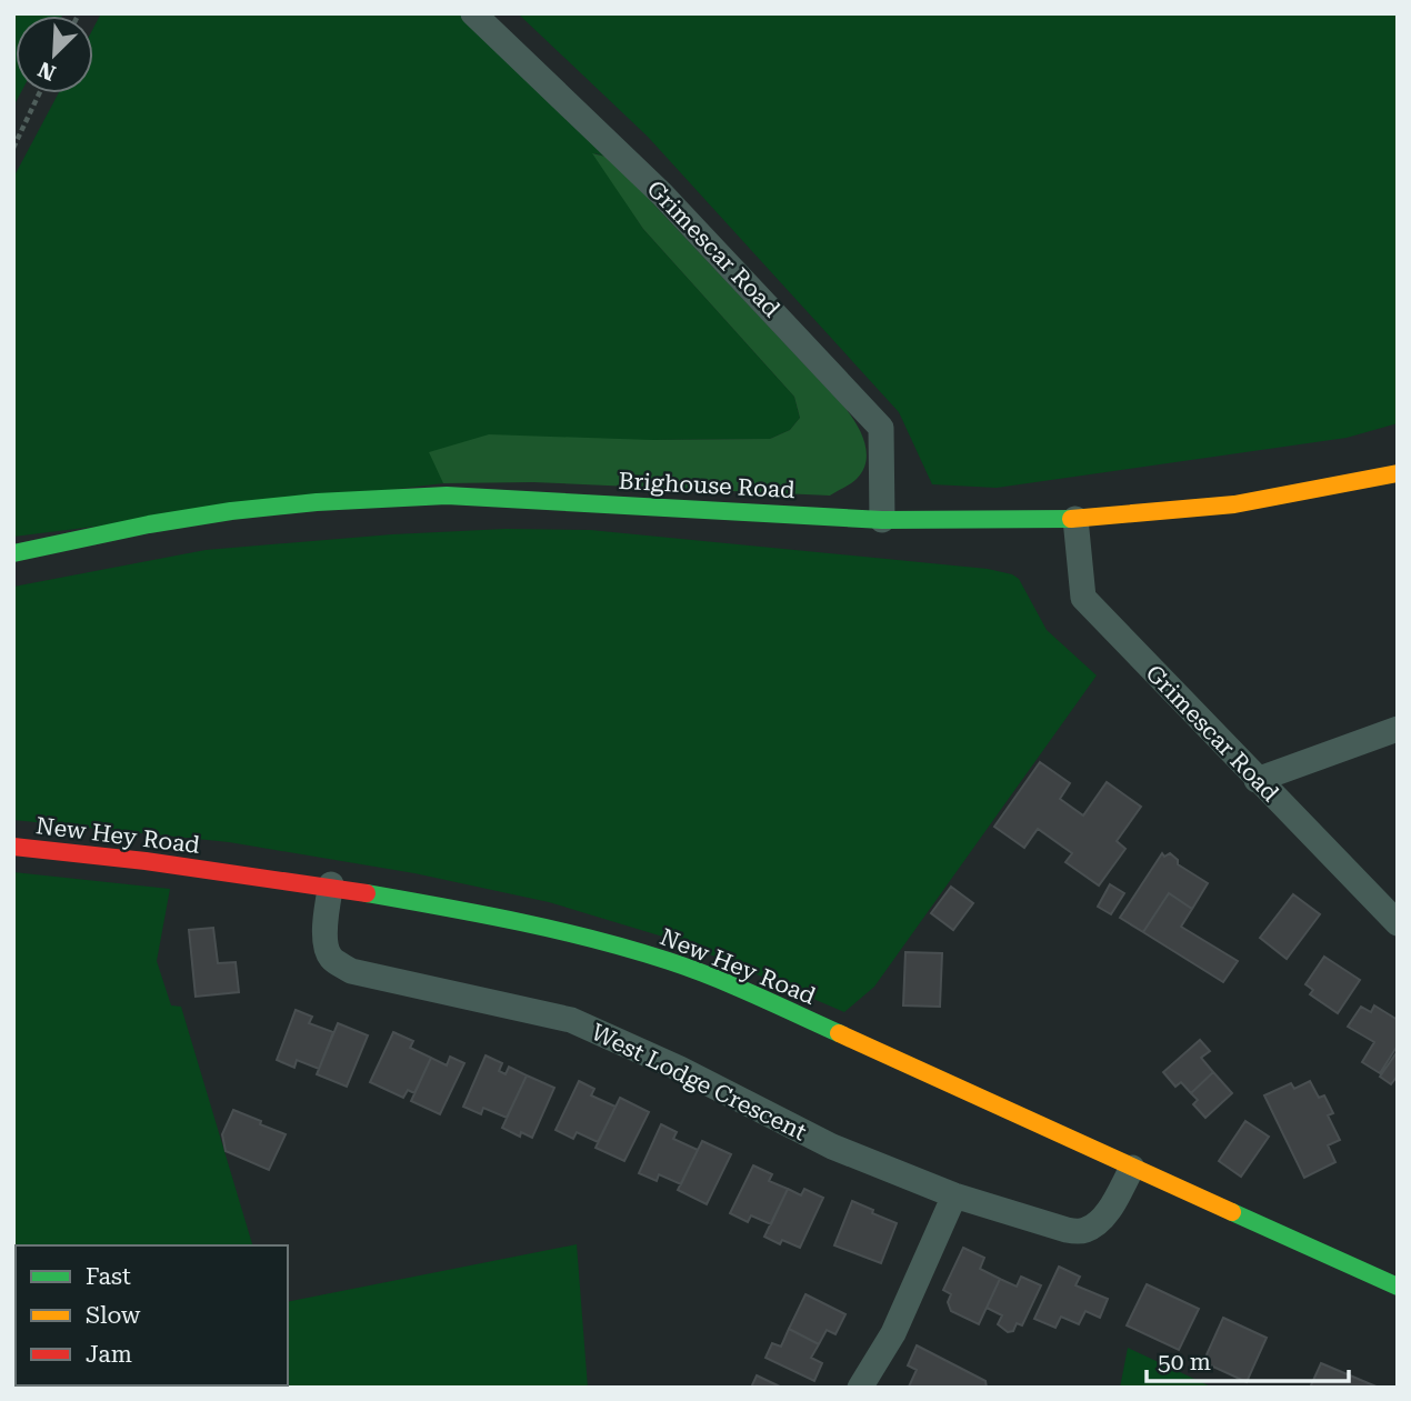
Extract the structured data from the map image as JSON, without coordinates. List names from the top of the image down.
{
  "streets": {
    "street": [
      "Grimescar Road",
      "Brighouse Road",
      "New Hey Road",
      "West Lodge Crescent"
    ]
  },
  "crossings": [
    ["Grimescar Road", "Brighouse Road"],
    ["New Hey Road", "West Lodge Crescent"]
  ],
  "legend": ["Fast", "Slow", "Jam"],
  "scale_bar": "50 m",
  "north": "bottom left"
}
